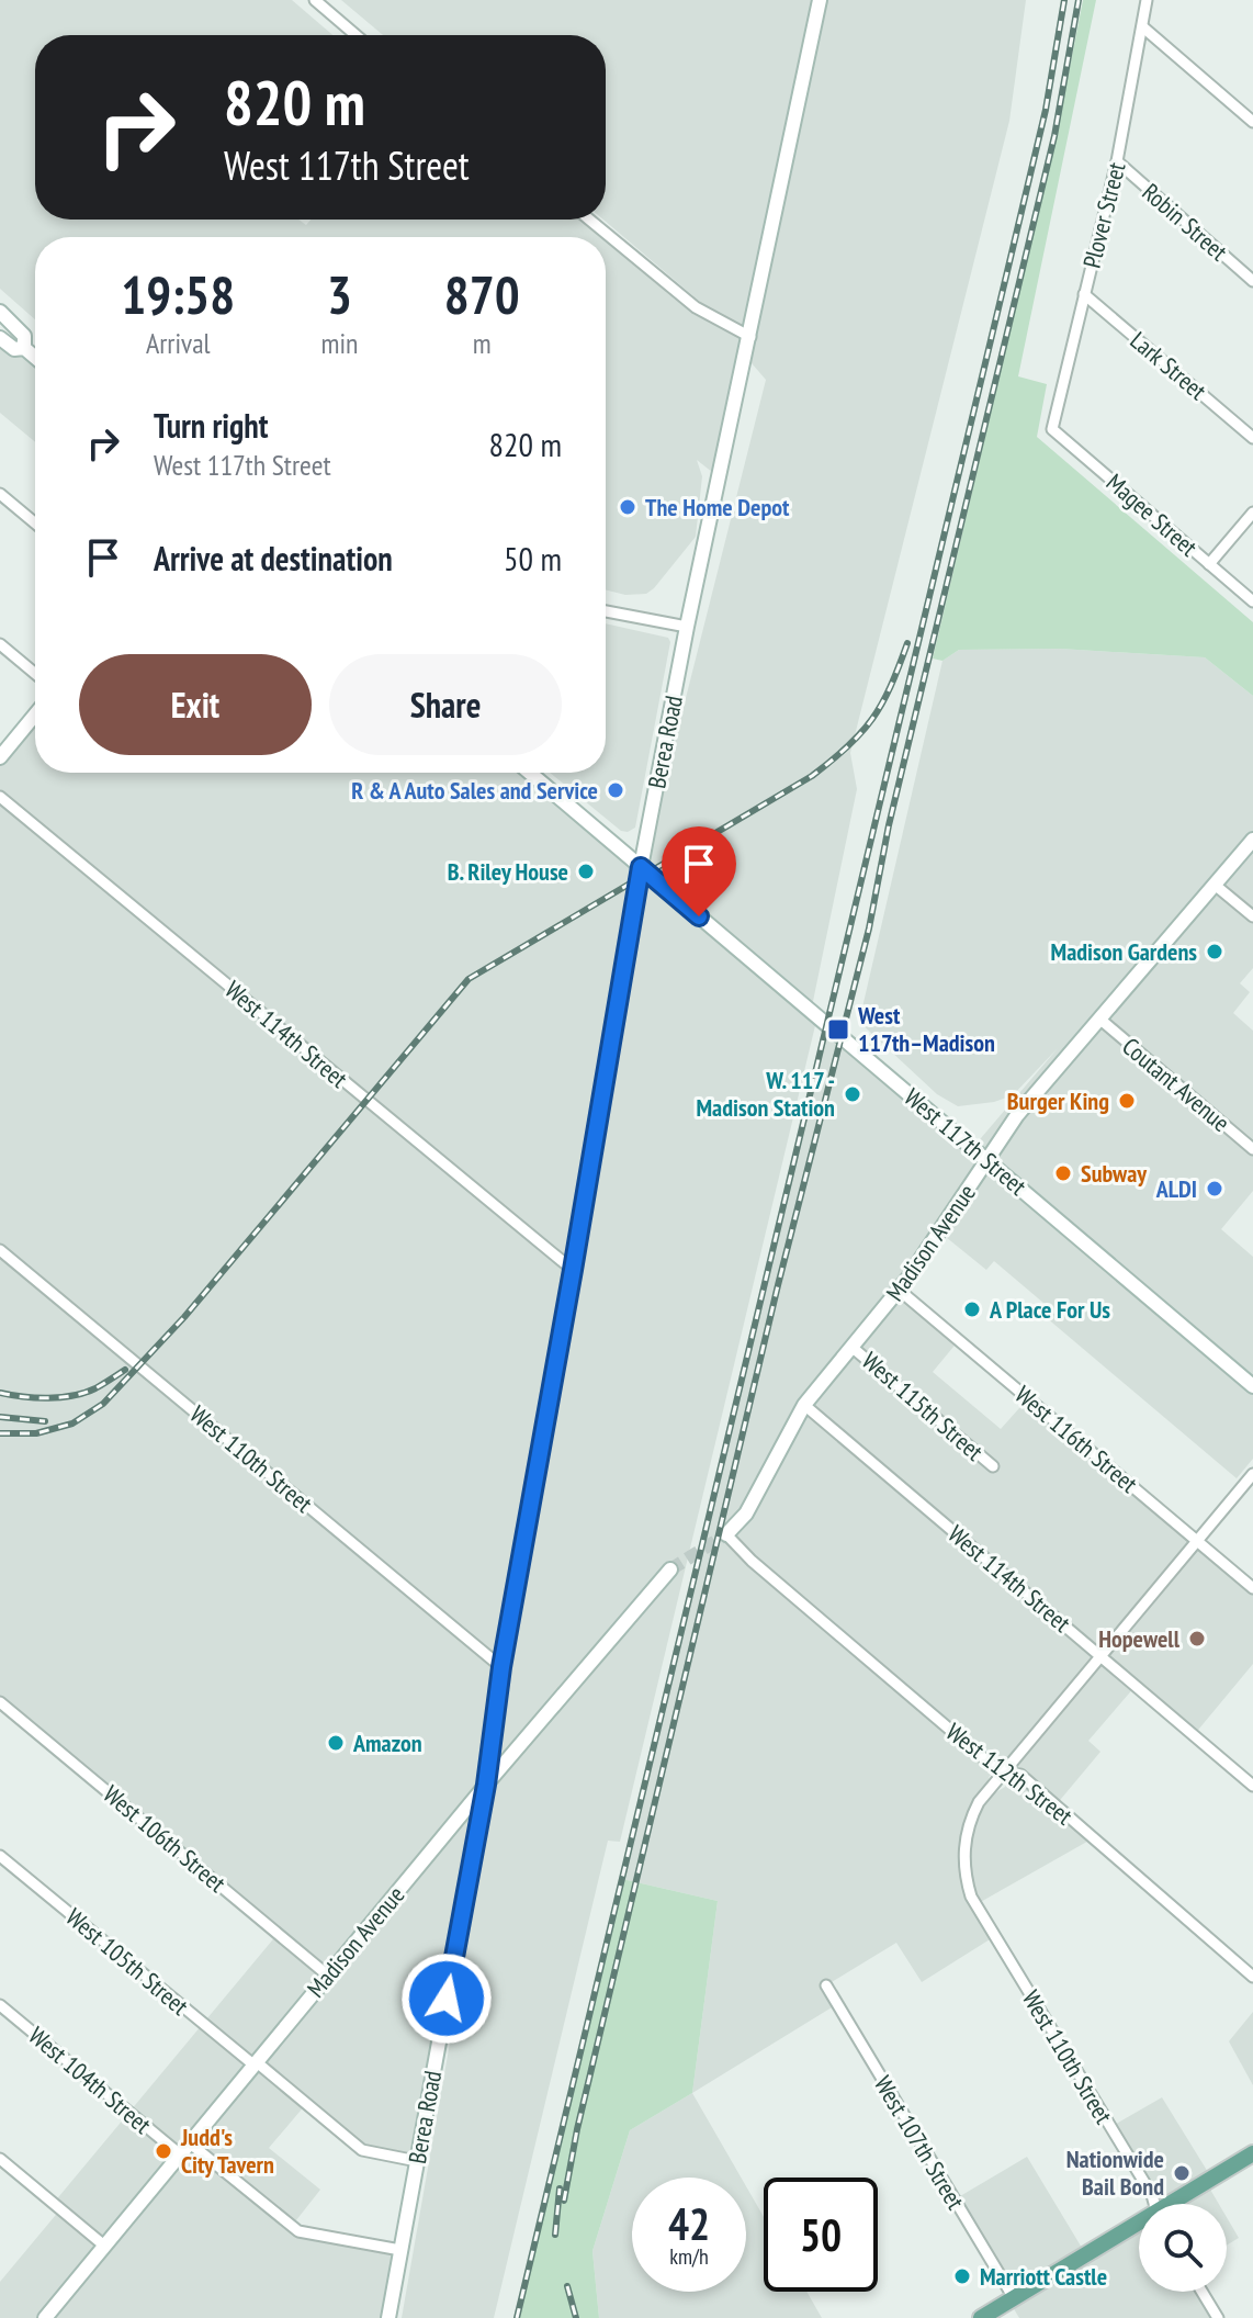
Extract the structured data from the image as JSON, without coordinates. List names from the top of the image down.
{
  "streets": {
    "main road": ["Berea Road", "West 117th Street", "Madison Avenue"],
    "street": [
      "Plover Street",
      "Robin Street",
      "Lark Street",
      "Magee Street",
      "West 114th Street",
      "Coutant Avenue",
      "West 115th Street",
      "West 116th Street",
      "West 110th Street",
      "West 112th Street",
      "West 106th Street",
      "West 105th Street",
      "West 104th Street",
      "West 107th Street"
    ]
  },
  "crossings": [
    ["Plover Street", "Robin Street"],
    ["Plover Street", "Lark Street"],
    ["Plover Street", "Magee Street"],
    ["Berea Road", "West 114th Street"],
    ["Berea Road", "West 117th Street"],
    ["Berea Road", "Madison Avenue"],
    ["Berea Road", "West 110th Street"],
    ["Berea Road", "West 105th Street"],
    ["Berea Road", "West 104th Street"],
    ["West 114th Street", "Madison Avenue"],
    ["Coutant Avenue", "Madison Avenue"],
    ["West 117th Street", "Madison Avenue"],
    ["Madison Avenue", "West 115th Street"],
    ["Madison Avenue", "West 116th Street"],
    ["Madison Avenue", "West 112th Street"],
    ["Madison Avenue", "West 106th Street"],
    ["Madison Avenue", "West 105th Street"],
    ["Madison Avenue", "West 104th Street"],
    ["West 110th Street", "West 112th Street"]
  ],
  "places": {
    "other": [
      "The Home Depot",
      "R & A Auto Sales and Service",
      "B. Riley House",
      "Madison Gardens",
      "W. 117 - Madison Station",
      "Burger King",
      "Subway",
      "ALDI",
      "A Place For Us",
      "Hopewell",
      "Amazon",
      "Judd's City Tavern",
      "Nationwide Bail Bond",
      "Marriott Castle"
    ],
    "transit": ["West 117th–Madison"]
  },
  "page": {
    "turn": ["820 m", "West 117th Street"],
    "eta": [
      "19:58",
      "Arrival",
      "3",
      "min",
      "870",
      "m"
    ],
    "list": [
      {
        "name": "Turn right",
        "note": "West 117th Street",
        "value": "820 m"
      },
      {
        "name": "Arrive at destination",
        "value": "50 m"
      }
    ],
    "buttons": ["Exit", "Share"],
    "speed": "42 km/h",
    "limit": "50"
  }
}
